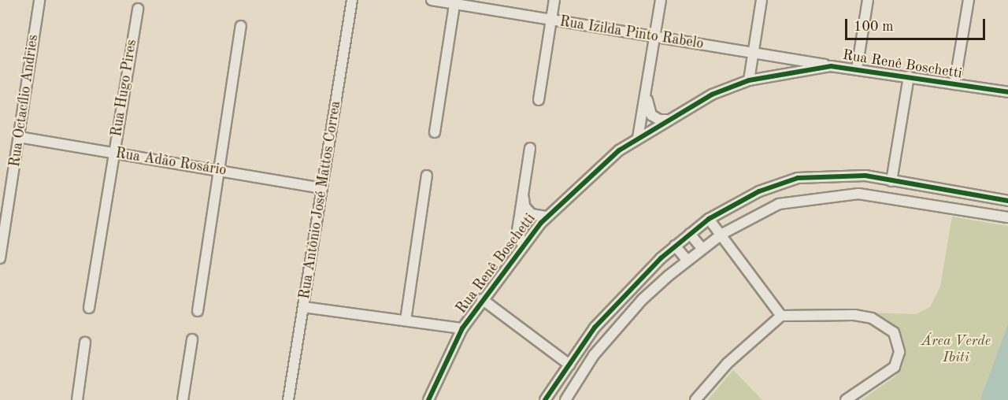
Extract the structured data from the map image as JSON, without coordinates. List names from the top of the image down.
{
  "streets": {
    "street": [
      "Rua Izilda Pinto Rabelo",
      "Rua Renê Boschetti",
      "Rua Hugo Pires",
      "Rua Octacílio Andries",
      "Rua Adão Rosário",
      "Rua Antônio José Mattos Correa"
    ]
  },
  "crossings": [
    ["Rua Izilda Pinto Rabelo", "Rua Renê Boschetti"],
    ["Rua Hugo Pires", "Rua Adão Rosário"],
    ["Rua Octacílio Andries", "Rua Adão Rosário"],
    ["Rua Adão Rosário", "Rua Antônio José Mattos Correa"]
  ],
  "parks": ["Área Verde Ibiti"],
  "scale_bar": "100 m"
}
